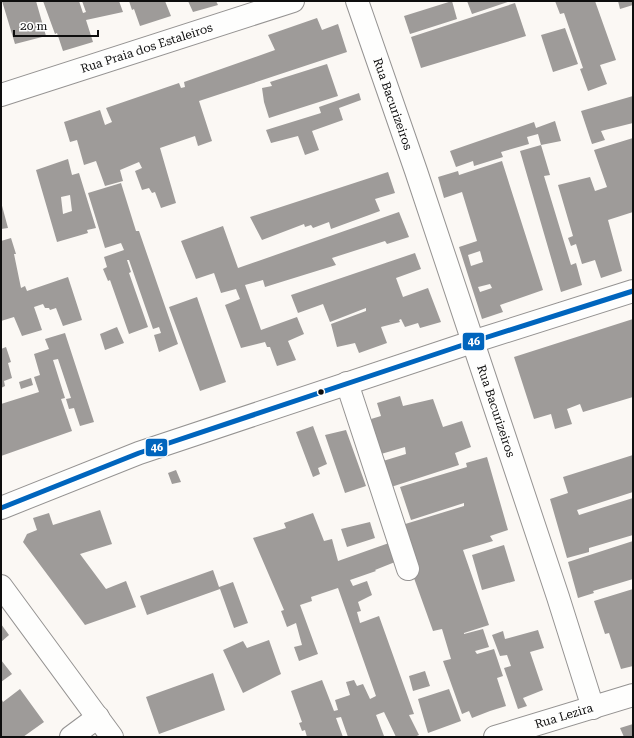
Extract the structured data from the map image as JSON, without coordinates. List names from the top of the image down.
{
  "streets": {
    "street": ["Rua Praia dos Estaleiros", "Rua Bacurizeiros", "Rua Lezira"]
  },
  "crossings": [
    ["Rua Bacurizeiros", "Rua Lezira"]
  ],
  "lines": ["transit line 46"],
  "scale_bar": "20 m"
}
